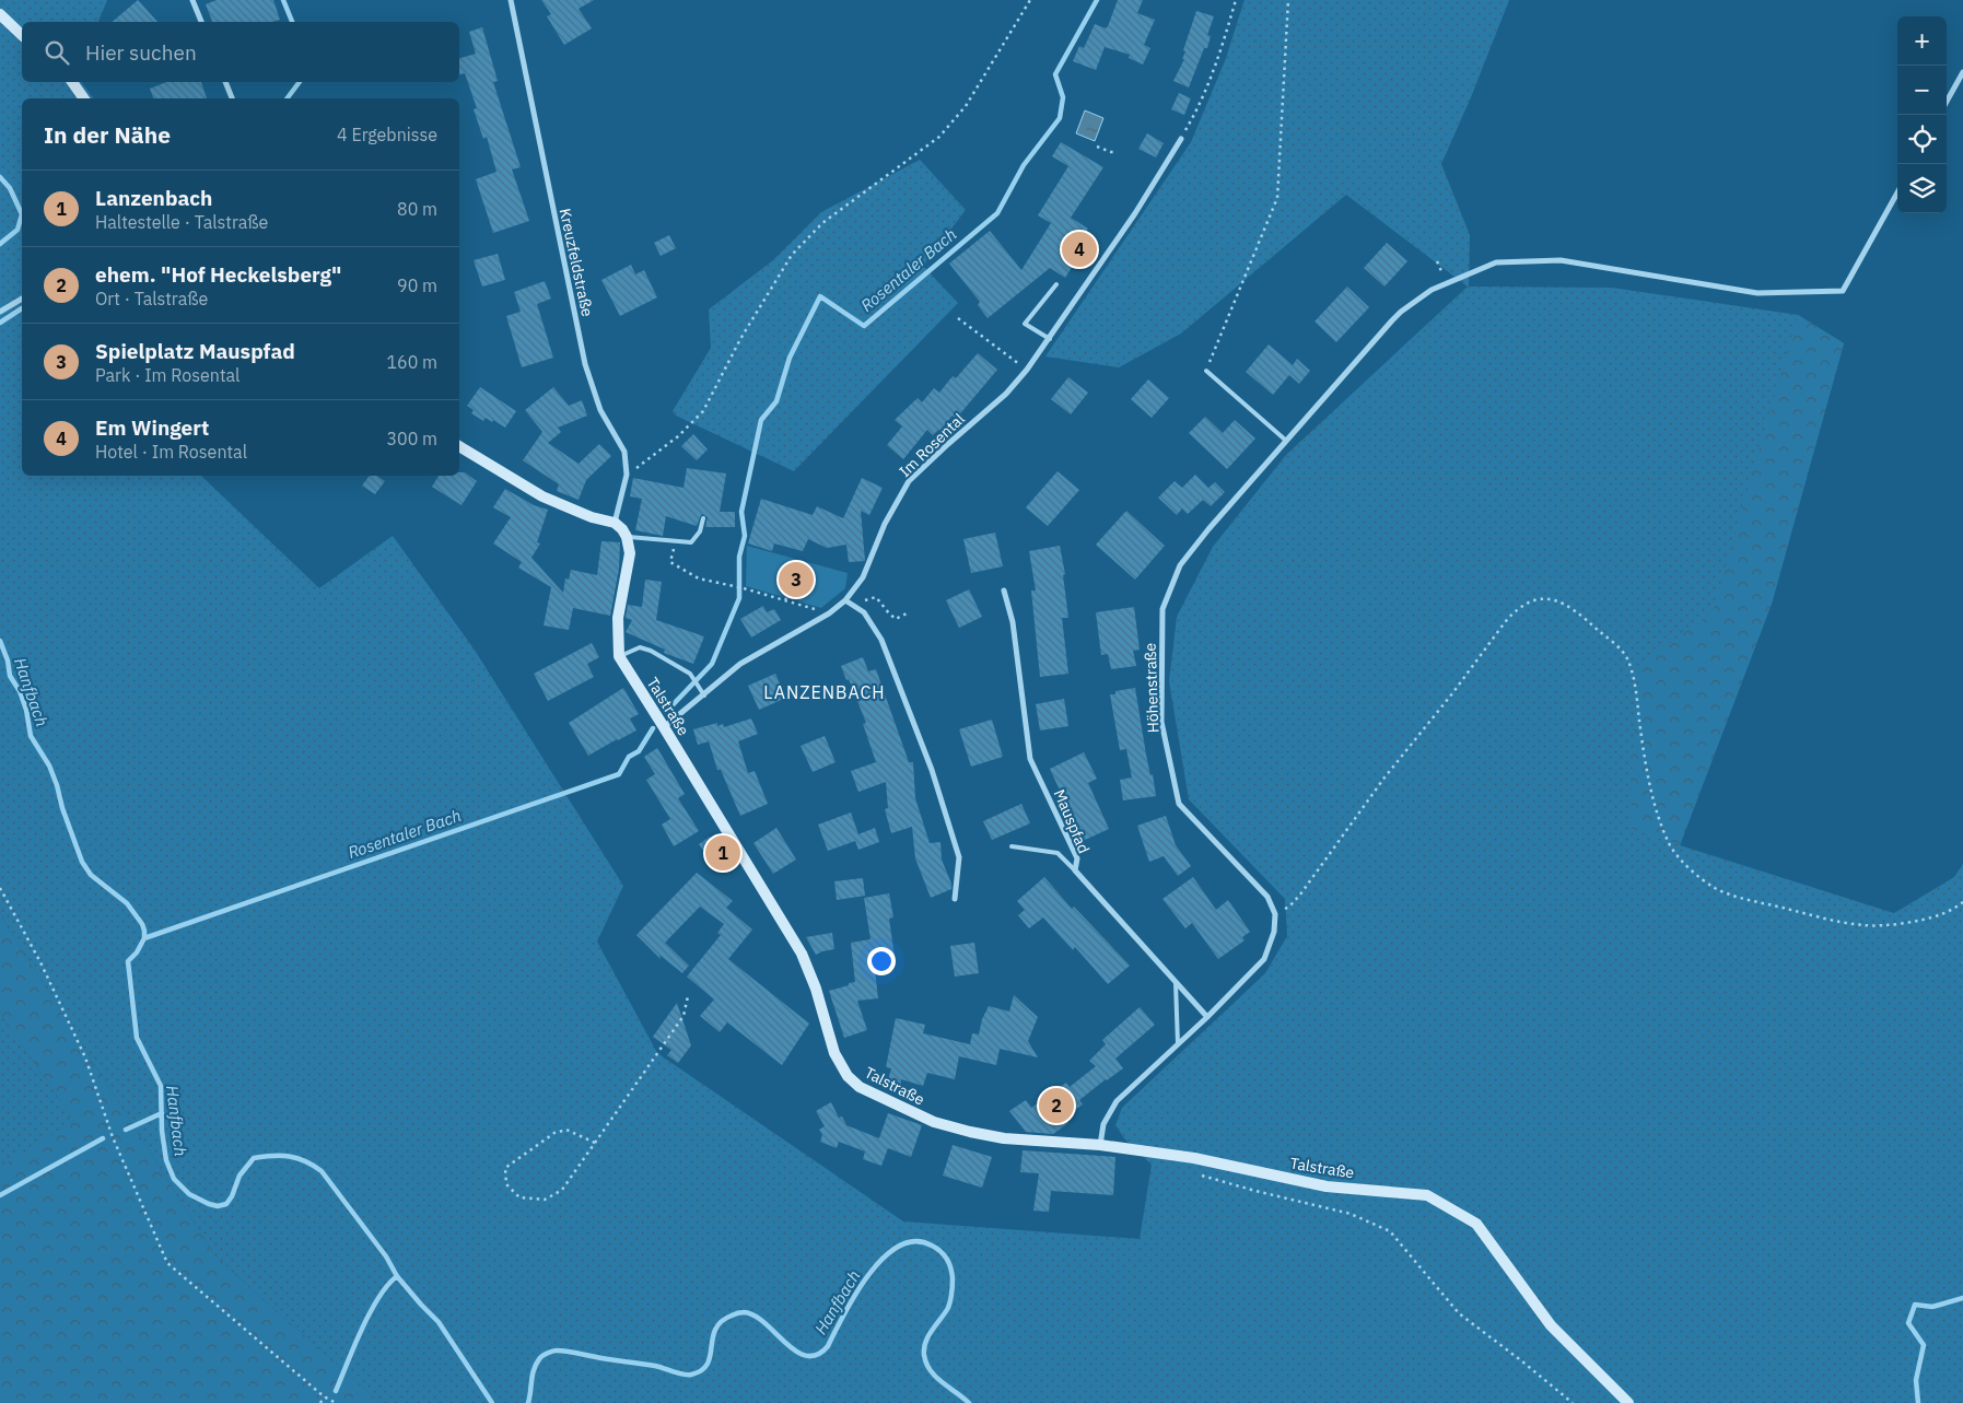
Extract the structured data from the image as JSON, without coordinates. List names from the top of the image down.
{
  "streets": {
    "main road": ["Talstraße"],
    "street": [
      "Kreuzfeldstraße",
      "Im Rosental",
      "Höhenstraße",
      "Mauspfad"
    ]
  },
  "crossings": [
    ["Im Rosental", "Talstraße"]
  ],
  "districts": ["LANZENBACH"],
  "water": ["Rosentaler Bach", "Hanfbach"],
  "page": {
    "map_buttons": ["+", "−"],
    "search": "Hier suchen",
    "heading": ["In der Nähe", "4 Ergebnisse"],
    "list": [
      {
        "mark": "1",
        "name": "Lanzenbach",
        "note": "Haltestelle · Talstraße",
        "value": "80 m"
      },
      {
        "mark": "2",
        "name": "ehem. \"Hof Heckelsberg\"",
        "note": "Ort · Talstraße",
        "value": "90 m"
      },
      {
        "mark": "3",
        "name": "Spielplatz Mauspfad",
        "note": "Park · Im Rosental",
        "value": "160 m"
      },
      {
        "mark": "4",
        "name": "Em Wingert",
        "note": "Hotel · Im Rosental",
        "value": "300 m"
      }
    ],
    "pins": [
      "4",
      "3",
      "1",
      "2"
    ]
  }
}
